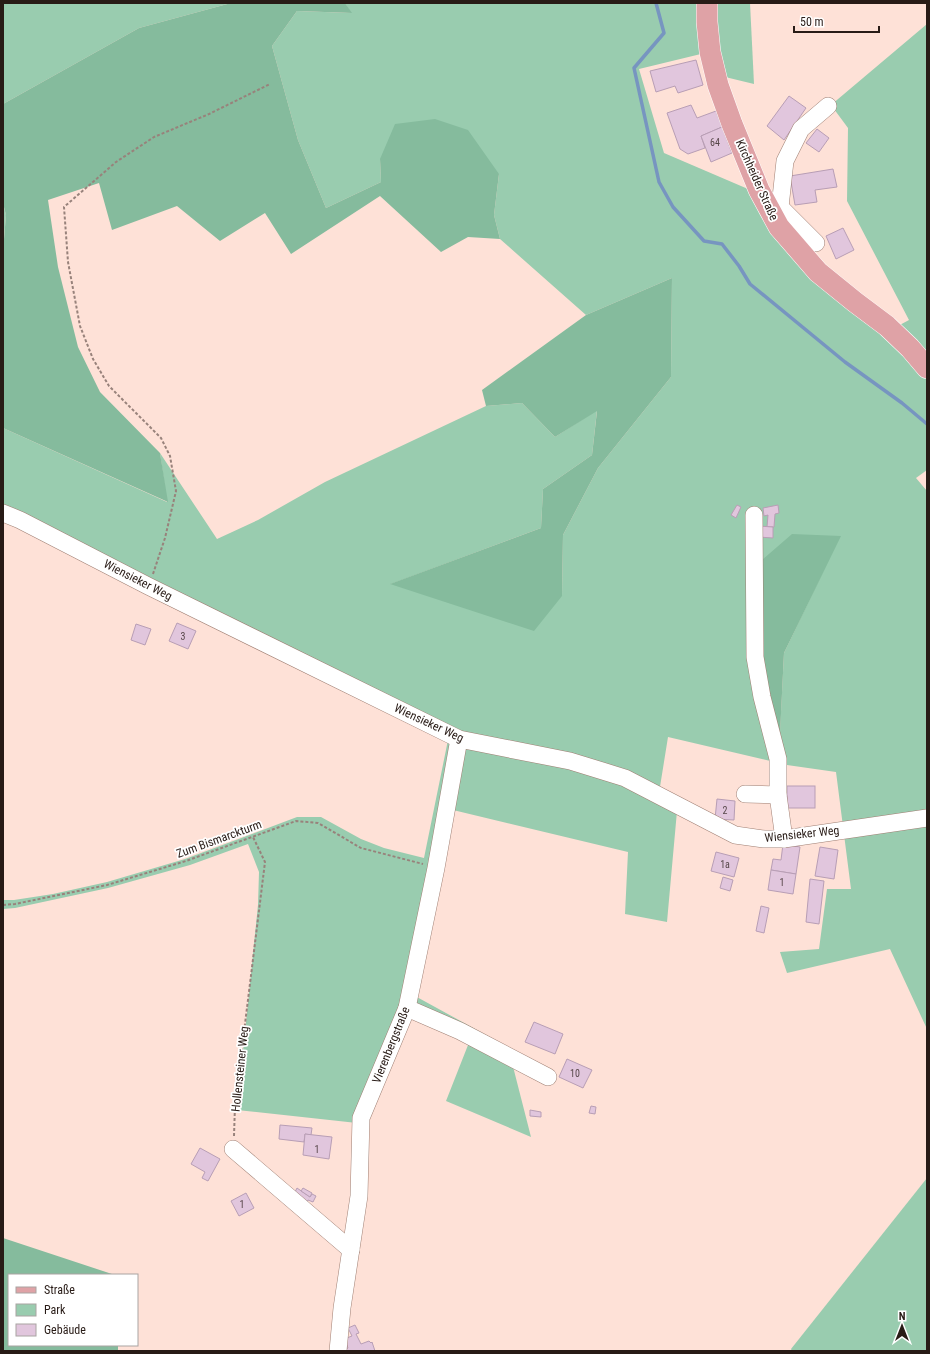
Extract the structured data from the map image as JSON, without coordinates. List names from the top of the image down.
{
  "streets": {
    "main road": ["Kirchheider Straße"],
    "street": ["Wiensieker Weg", "Vierenbergstraße"],
    "path": ["Zum Bismarckturm", "Hollensteiner Weg"]
  },
  "crossings": [
    ["Wiensieker Weg", "Vierenbergstraße"],
    ["Zum Bismarckturm", "Vierenbergstraße"],
    ["Zum Bismarckturm", "Hollensteiner Weg"]
  ],
  "house_numbers": [
    "64",
    "3",
    "2",
    "1a",
    "1",
    "10",
    "1",
    "1"
  ],
  "legend": ["Straße", "Park", "Gebäude"],
  "scale_bar": "50 m",
  "north": "top"
}
